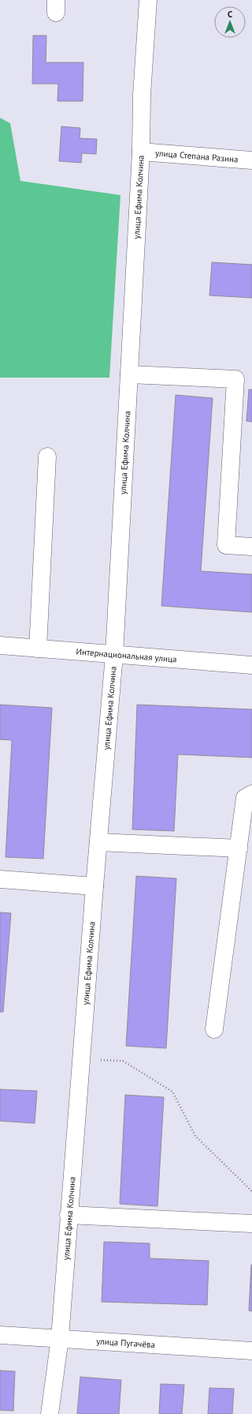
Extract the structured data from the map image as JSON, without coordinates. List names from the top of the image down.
{
  "streets": {
    "street": [
      "улица Степана Разина",
      "улица Ефима Колчина",
      "Интернациональная улица",
      "улица Пугачёва"
    ]
  },
  "crossings": [
    ["улица Степана Разина", "улица Ефима Колчина"],
    ["улица Ефима Колчина", "Интернациональная улица"],
    ["улица Ефима Колчина", "улица Пугачёва"]
  ],
  "north": "top"
}
